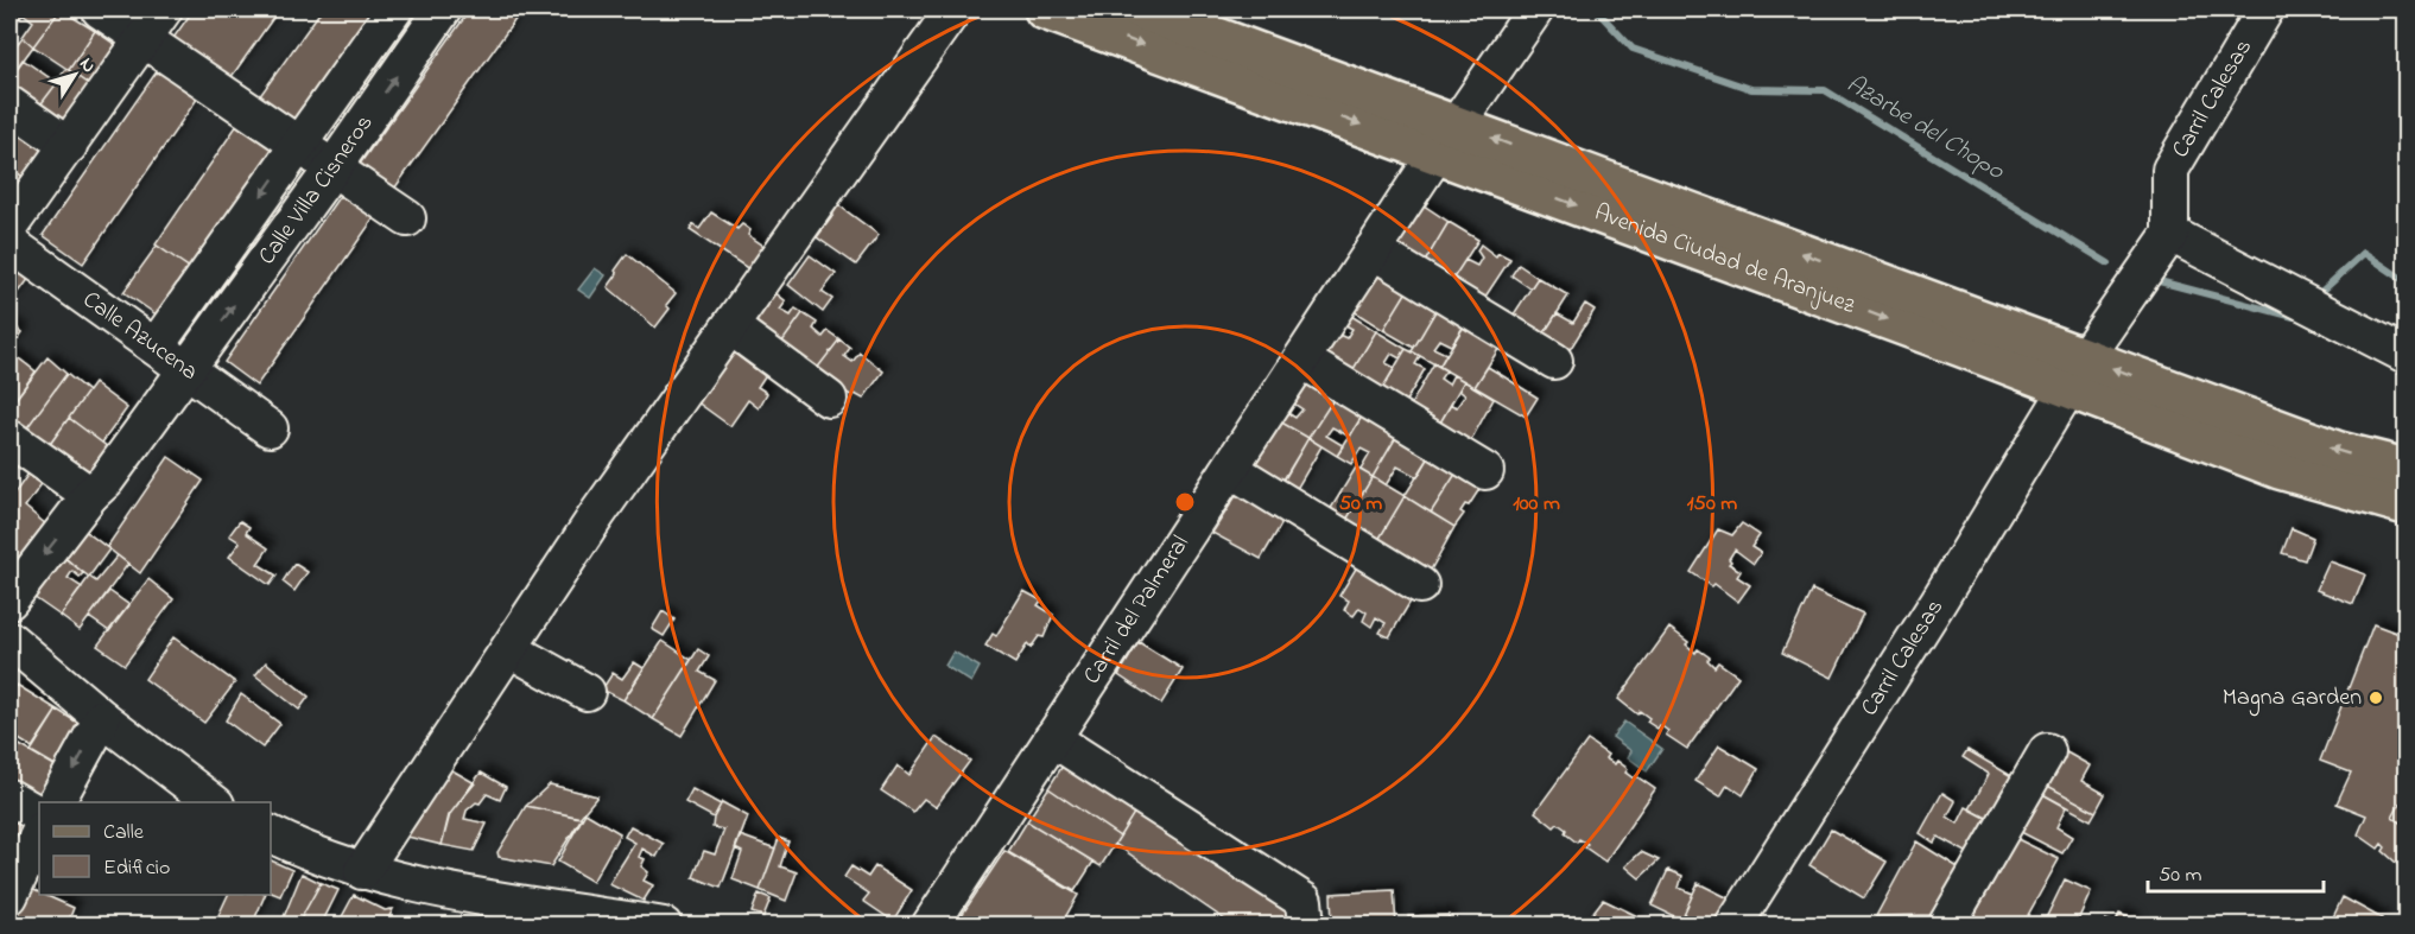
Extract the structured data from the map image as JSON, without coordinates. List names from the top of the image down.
{
  "streets": {
    "main road": ["Avenida Ciudad de Aranjuez"],
    "street": [
      "Carril Calesas",
      "Calle Villa Cisneros",
      "Calle Azucena",
      "Carril del Palmeral"
    ]
  },
  "crossings": [
    ["Carril Calesas", "Avenida Ciudad de Aranjuez"],
    ["Calle Villa Cisneros", "Calle Azucena"],
    ["Avenida Ciudad de Aranjuez", "Carril del Palmeral"]
  ],
  "water": ["Azarbe del Chopo"],
  "places": ["Magna Garden"],
  "legend": ["Calle", "Edificio"],
  "scale_bar": "50 m",
  "north": "top right",
  "rings": ["50 m", "100 m", "150 m"]
}
